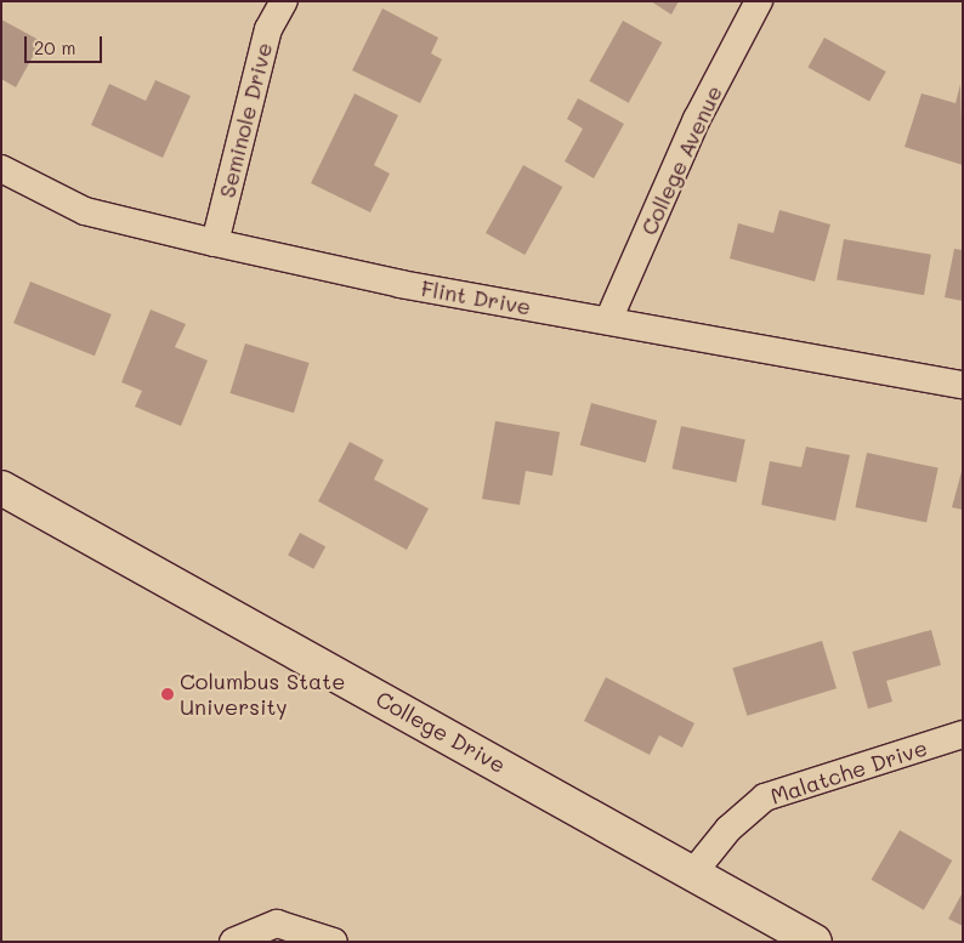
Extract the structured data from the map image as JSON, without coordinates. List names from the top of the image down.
{
  "streets": {
    "street": [
      "Seminole Drive",
      "College Avenue",
      "Flint Drive",
      "College Drive",
      "Malatche Drive"
    ]
  },
  "crossings": [
    ["Seminole Drive", "Flint Drive"],
    ["College Avenue", "Flint Drive"],
    ["College Drive", "Malatche Drive"]
  ],
  "places": ["Columbus State University"],
  "scale_bar": "20 m"
}
